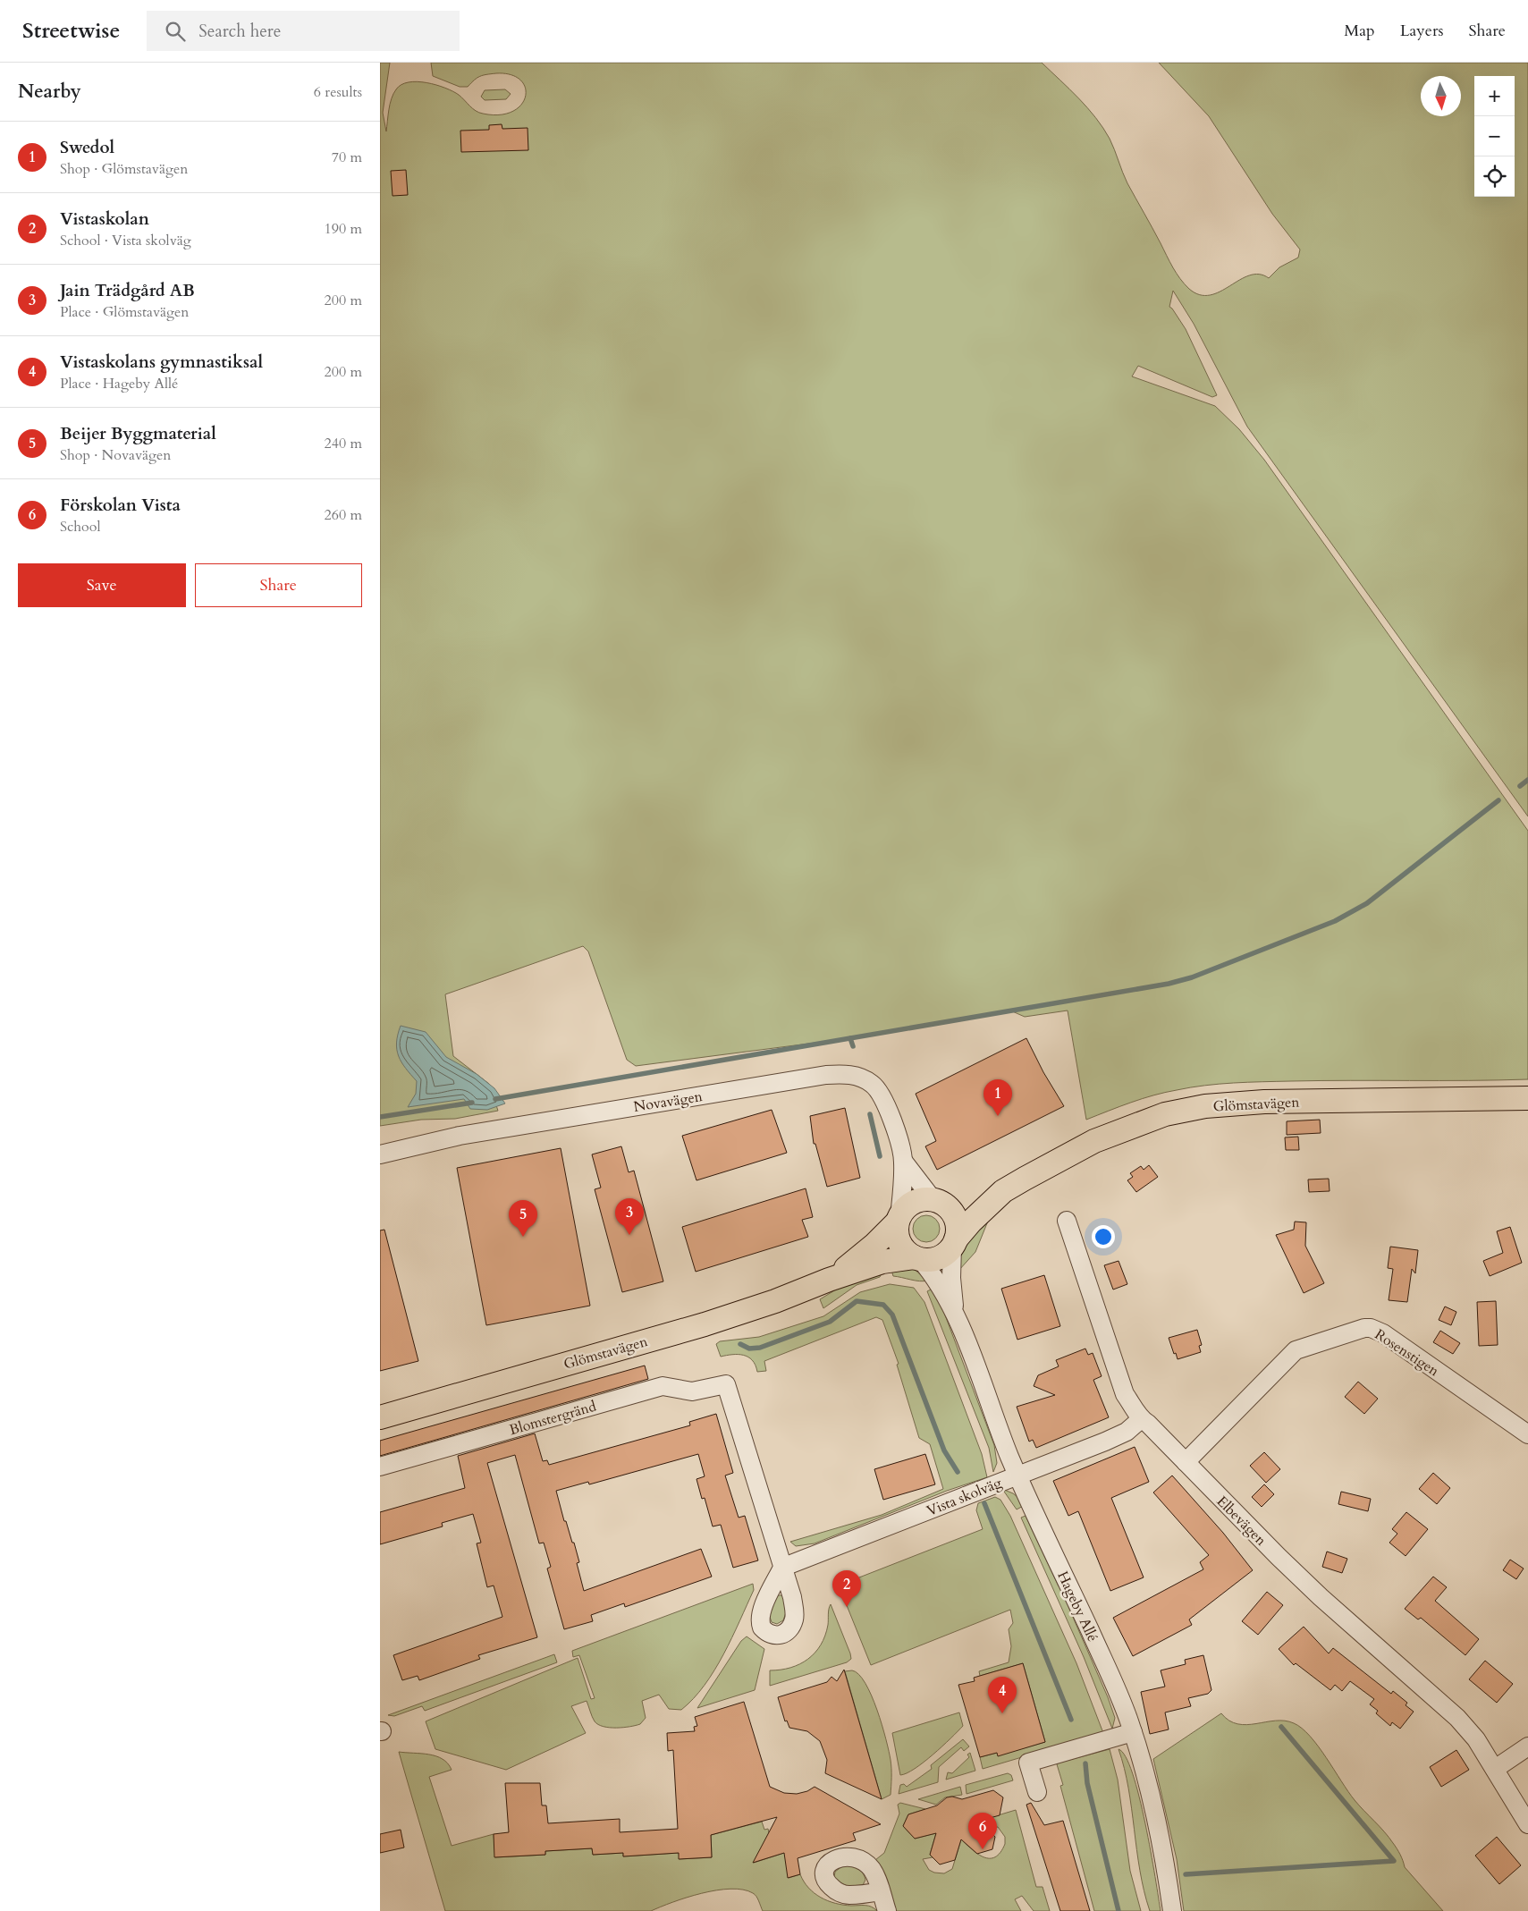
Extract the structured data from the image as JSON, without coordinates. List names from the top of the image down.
{
  "streets": {
    "main road": ["Glömstavägen"],
    "street": [
      "Novavägen",
      "Rosenstigen",
      "Blomstergränd",
      "Vista skolväg",
      "Elbevägen",
      "Hageby Allé"
    ]
  },
  "crossings": [
    ["Novavägen", "Glömstavägen"],
    ["Novavägen", "Hageby Allé"],
    ["Glömstavägen", "Hageby Allé"],
    ["Rosenstigen", "Elbevägen"],
    ["Blomstergränd", "Vista skolväg"],
    ["Vista skolväg", "Elbevägen"],
    ["Vista skolväg", "Hageby Allé"]
  ],
  "north": "bottom",
  "page": {
    "header": "Streetwise",
    "search": "Search here",
    "nav": ["Map", "Layers", "Share"],
    "heading": ["Nearby", "6 results"],
    "map_buttons": ["+", "−"],
    "list": [
      {
        "mark": "1",
        "name": "Swedol",
        "note": "Shop · Glömstavägen",
        "value": "70 m"
      },
      {
        "mark": "2",
        "name": "Vistaskolan",
        "note": "School · Vista skolväg",
        "value": "190 m"
      },
      {
        "mark": "3",
        "name": "Jain Trädgård AB",
        "note": "Place · Glömstavägen",
        "value": "200 m"
      },
      {
        "mark": "4",
        "name": "Vistaskolans gymnastiksal",
        "note": "Place · Hageby Allé",
        "value": "200 m"
      },
      {
        "mark": "5",
        "name": "Beijer Byggmaterial",
        "note": "Shop · Novavägen",
        "value": "240 m"
      },
      {
        "mark": "6",
        "name": "Förskolan Vista",
        "note": "School",
        "value": "260 m"
      }
    ],
    "buttons": ["Save", "Share"],
    "pins": [
      "1",
      "3",
      "5",
      "2",
      "4",
      "6"
    ]
  }
}
